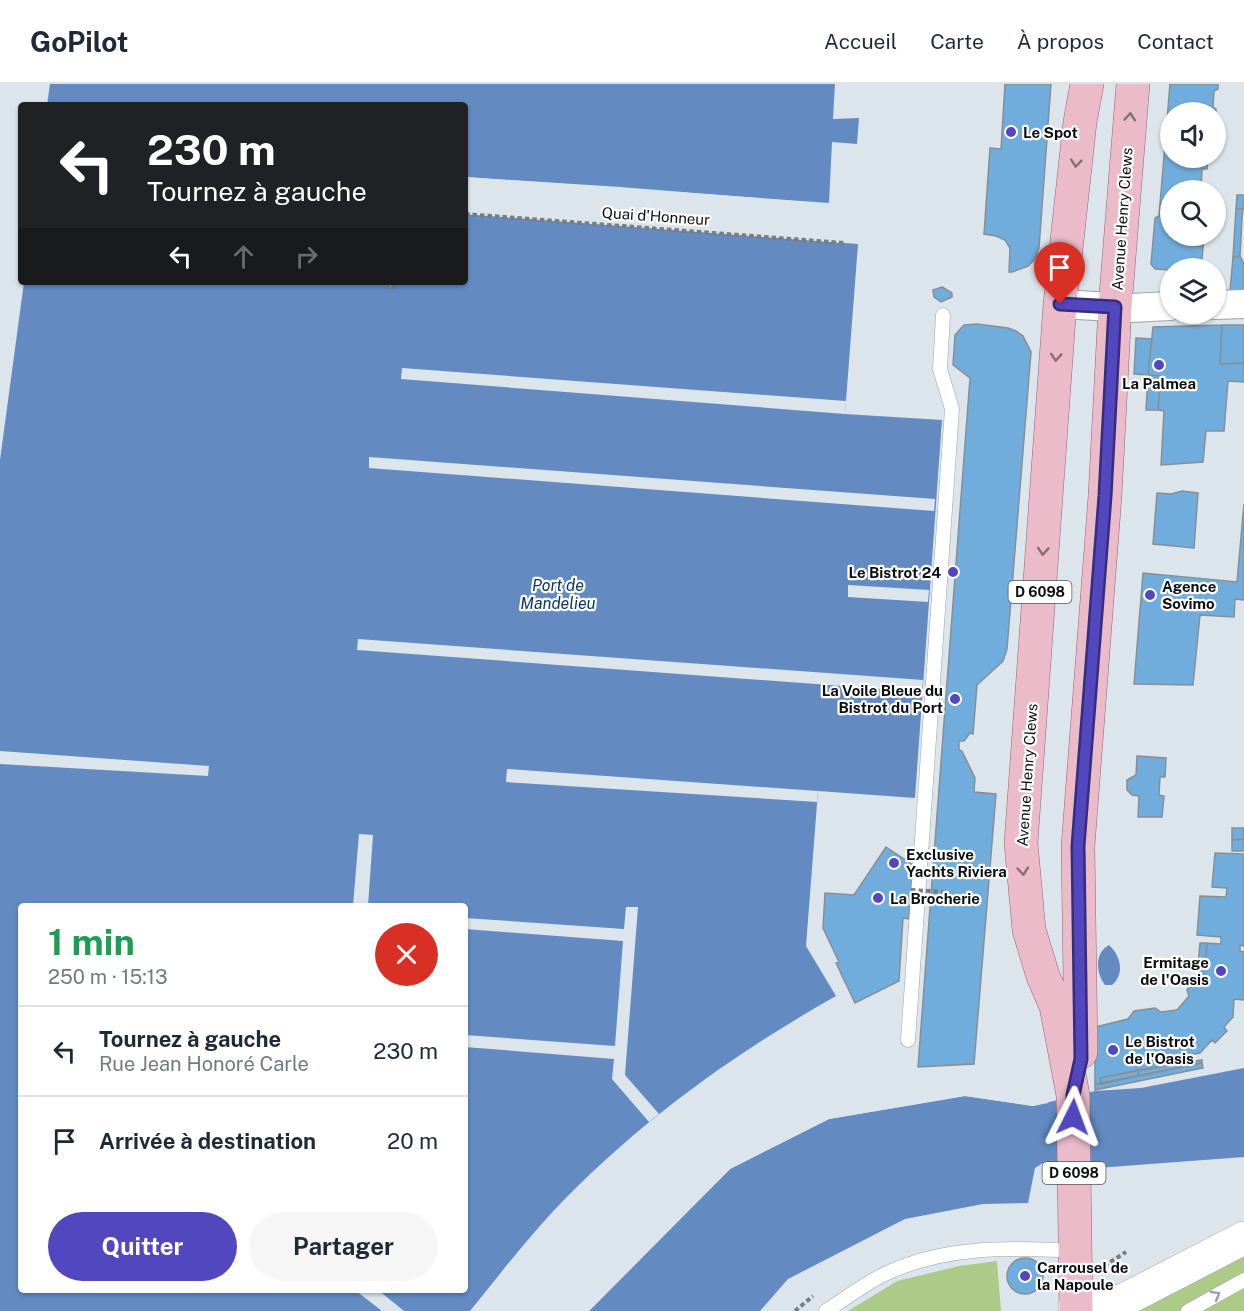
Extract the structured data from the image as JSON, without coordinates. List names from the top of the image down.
{
  "streets": {
    "main road": ["Avenue Henry Clews", "D 6098"],
    "path": ["Quai d'Honneur"]
  },
  "crossings": [
    ["Avenue Henry Clews", "D 6098"]
  ],
  "water": ["Port de Mandelieu"],
  "places": [
    "Le Spot",
    "La Palmea",
    "Le Bistrot 24",
    "Agence Sovimo",
    "La Voile Bleue du Bistrot du Port",
    "Exclusive Yachts Riviera",
    "La Brocherie",
    "Ermitage de l'Oasis",
    "Le Bistrot de l'Oasis",
    "Carrousel de la Napoule"
  ],
  "page": {
    "header": "GoPilot",
    "nav": [
      "Accueil",
      "Carte",
      "À propos",
      "Contact"
    ],
    "turn": ["230 m", "Tournez à gauche"],
    "heading": ["1 min", "250 m · 15:13"],
    "list": [
      {
        "name": "Tournez à gauche",
        "note": "Rue Jean Honoré Carle",
        "value": "230 m"
      },
      {
        "name": "Arrivée à destination",
        "value": "20 m"
      }
    ],
    "buttons": ["Quitter", "Partager"]
  }
}
